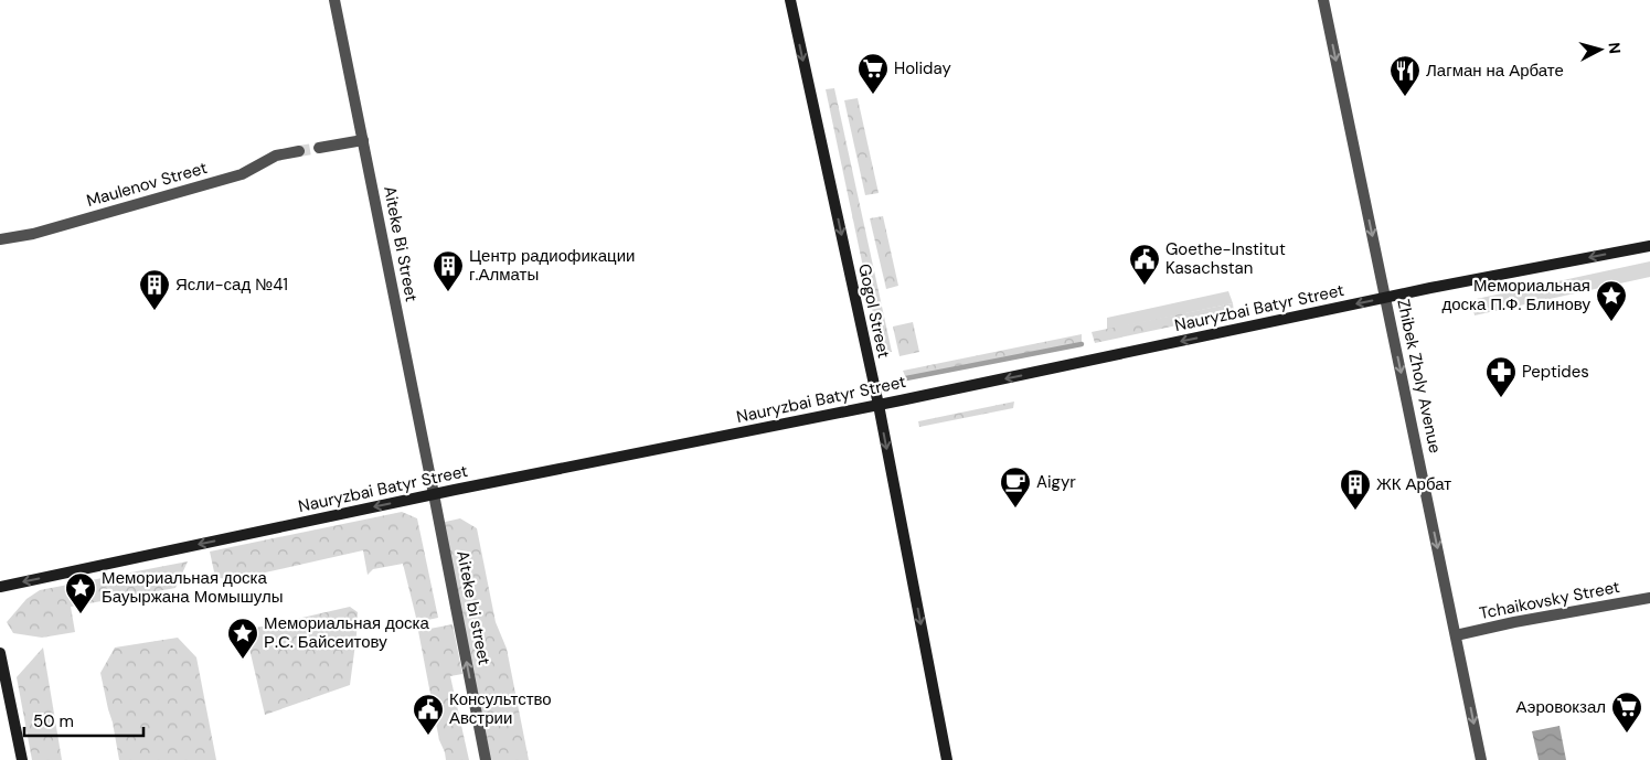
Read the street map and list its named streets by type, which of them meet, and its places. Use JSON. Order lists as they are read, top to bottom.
{
  "streets": {
    "main road": ["Nauryzbai Batyr Street", "Gogol Street"],
    "street": [
      "Maulenov Street",
      "Aiteke Bi Street",
      "Zhibek Zholy Avenue",
      "Tchaikovsky Street",
      "Aiteke bi street"
    ]
  },
  "crossings": [
    ["Aiteke Bi Street", "Nauryzbai Batyr Street"],
    ["Aiteke Bi Street", "Aiteke bi street"],
    ["Nauryzbai Batyr Street", "Gogol Street"],
    ["Nauryzbai Batyr Street", "Zhibek Zholy Avenue"],
    ["Nauryzbai Batyr Street", "Aiteke bi street"],
    ["Zhibek Zholy Avenue", "Tchaikovsky Street"]
  ],
  "one_way": [
    "Nauryzbai Batyr Street",
    "Gogol Street",
    "Zhibek Zholy Avenue",
    "Aiteke bi street"
  ],
  "places": {
    "supermarket": ["Holiday", "Аэровокзал"],
    "restaurant": ["Лагман на Арбате"],
    "public building": ["Goethe-Institut Kasachstan", "Консультство Австрии"],
    "building": ["Центр радиофикации г.Алматы", "Ясли-сад №41", "ЖК Арбат"],
    "place": ["Мемориальная доска П.Ф. Блинову", "Мемориальная доска Бауыржана Момышулы", "Мемориальная доска Р.С. Байсеитову"],
    "pharmacy": ["Peptides"],
    "cafe": ["Aigyr"]
  },
  "scale_bar": "50 m",
  "north": "right"
}
